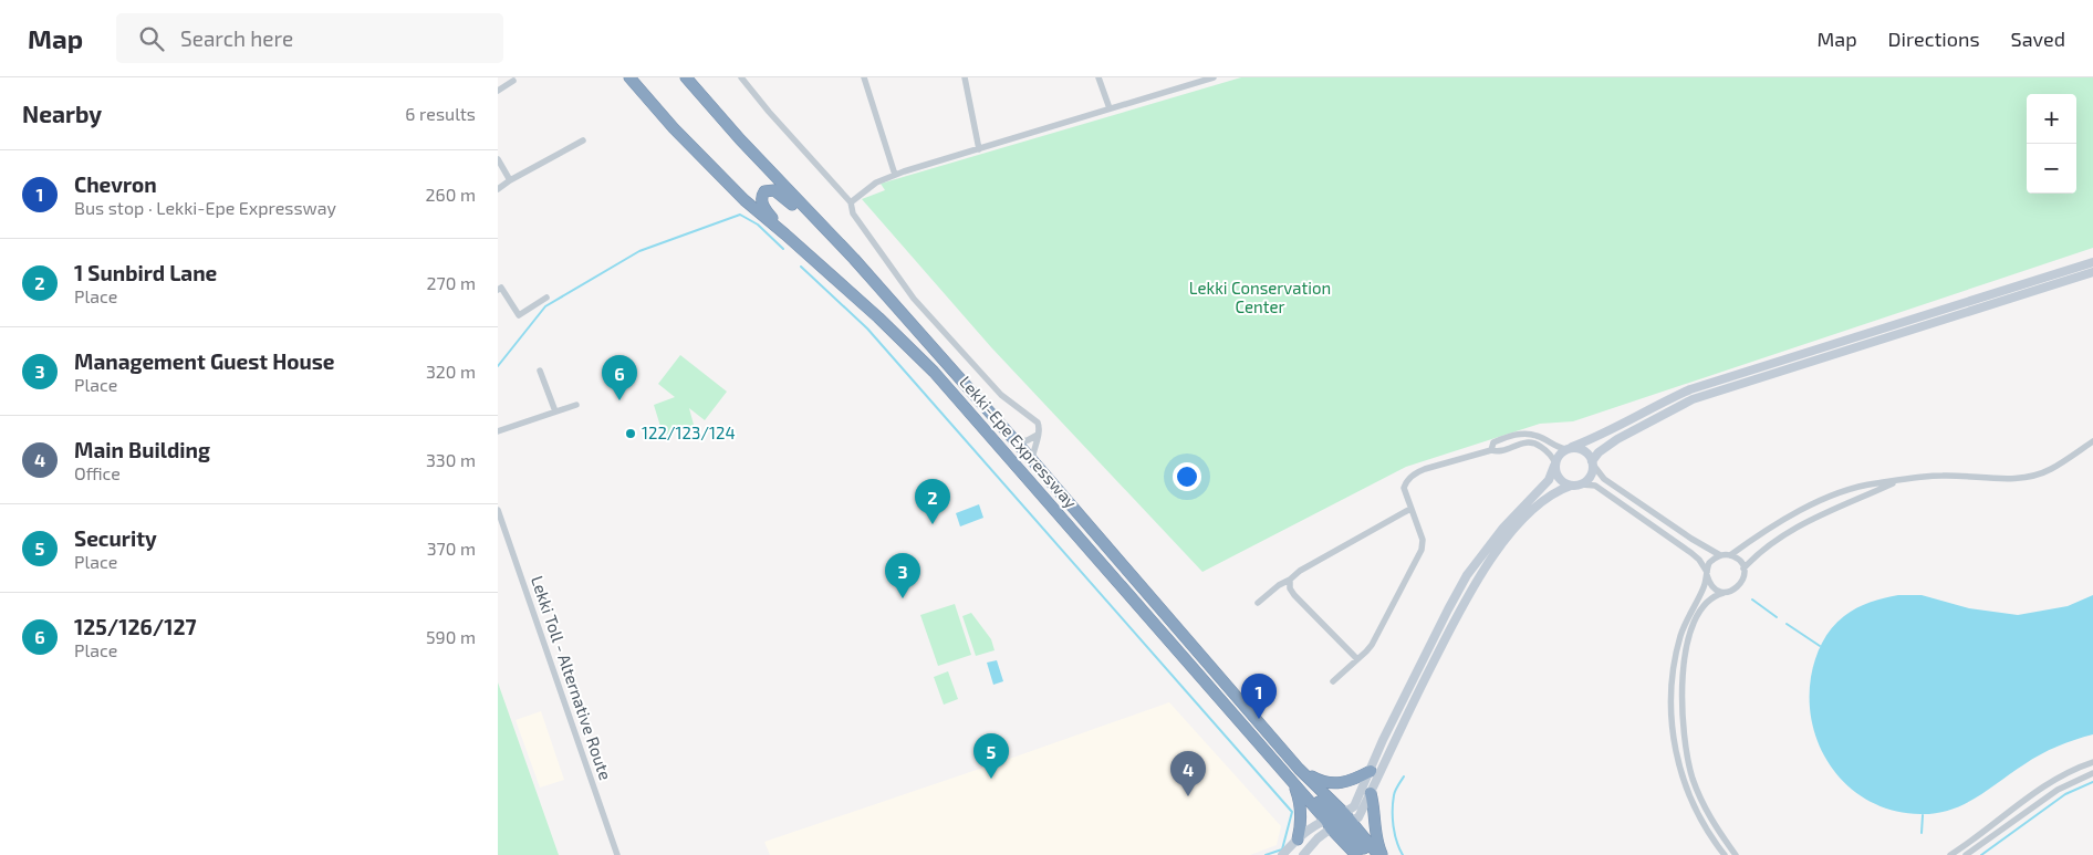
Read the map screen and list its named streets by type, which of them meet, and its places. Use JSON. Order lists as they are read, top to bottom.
{
  "streets": {
    "highway": ["Lekki-Epe Expressway"],
    "street": ["Lekki Toll - Alternative Route"]
  },
  "parks": ["Lekki Conservation Center"],
  "places": ["122/123/124"],
  "page": {
    "header": "Map",
    "search": "Search here",
    "nav": ["Map", "Directions", "Saved"],
    "heading": ["Nearby", "6 results"],
    "map_buttons": ["+", "−"],
    "list": [
      {
        "mark": "1",
        "name": "Chevron",
        "note": "Bus stop · Lekki-Epe Expressway",
        "value": "260 m"
      },
      {
        "mark": "2",
        "name": "1 Sunbird Lane",
        "note": "Place",
        "value": "270 m"
      },
      {
        "mark": "3",
        "name": "Management Guest House",
        "note": "Place",
        "value": "320 m"
      },
      {
        "mark": "4",
        "name": "Main Building",
        "note": "Office",
        "value": "330 m"
      },
      {
        "mark": "5",
        "name": "Security",
        "note": "Place",
        "value": "370 m"
      },
      {
        "mark": "6",
        "name": "125/126/127",
        "note": "Place",
        "value": "590 m"
      }
    ],
    "pins": [
      "6",
      "2",
      "3",
      "1",
      "5",
      "4"
    ]
  }
}
